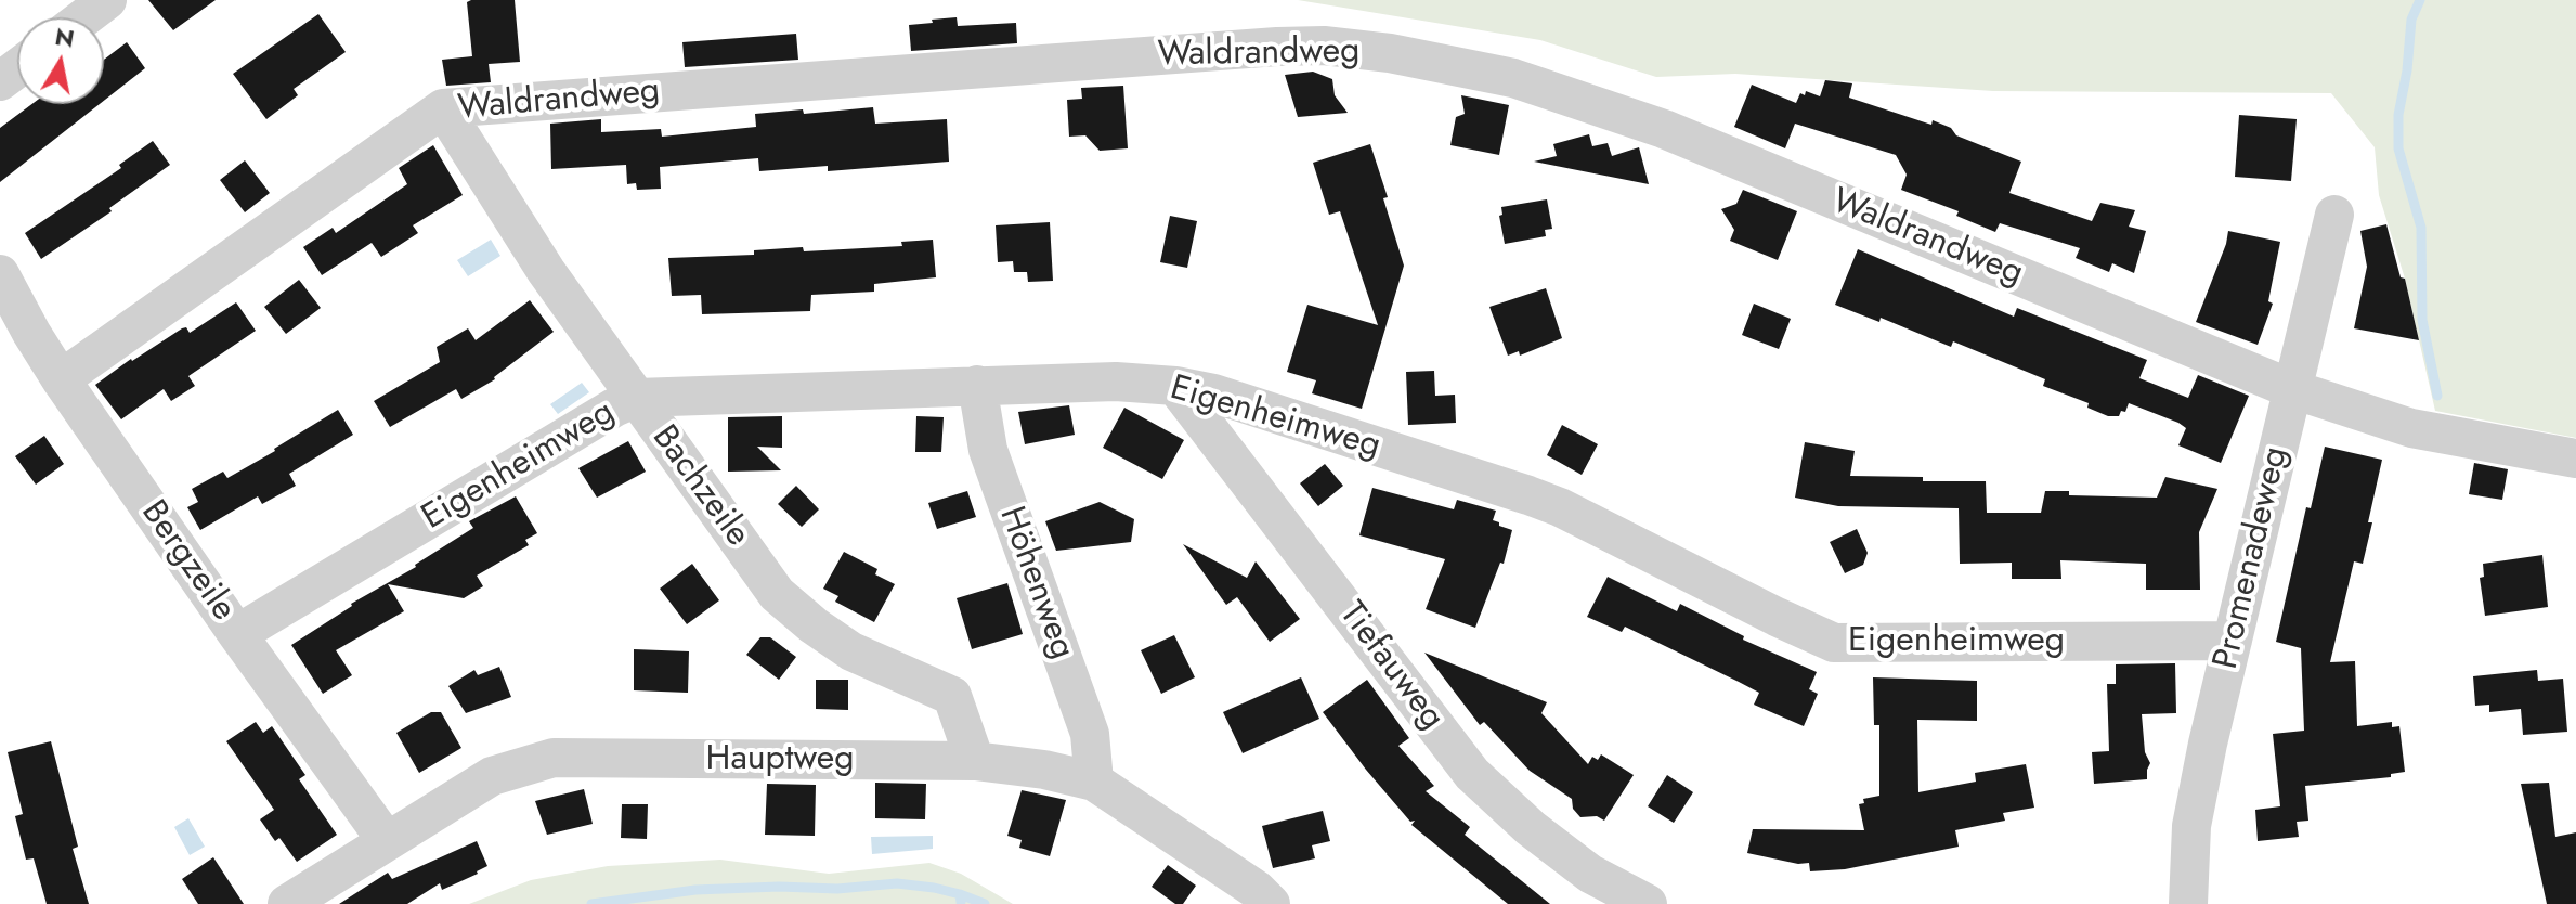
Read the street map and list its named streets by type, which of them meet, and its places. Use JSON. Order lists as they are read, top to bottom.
{
  "streets": {
    "street": [
      "Waldrandweg",
      "Eigenheimweg",
      "Bachzeile",
      "Promenadeweg",
      "Bergzeile",
      "Höhenweg",
      "Tiefauweg",
      "Hauptweg"
    ]
  },
  "crossings": [
    ["Waldrandweg", "Bachzeile"],
    ["Waldrandweg", "Promenadeweg"],
    ["Waldrandweg", "Bergzeile"],
    ["Eigenheimweg", "Bachzeile"],
    ["Eigenheimweg", "Promenadeweg"],
    ["Eigenheimweg", "Bergzeile"],
    ["Eigenheimweg", "Höhenweg"],
    ["Eigenheimweg", "Tiefauweg"],
    ["Bachzeile", "Hauptweg"],
    ["Bergzeile", "Hauptweg"],
    ["Höhenweg", "Hauptweg"]
  ],
  "north": "top"
}
